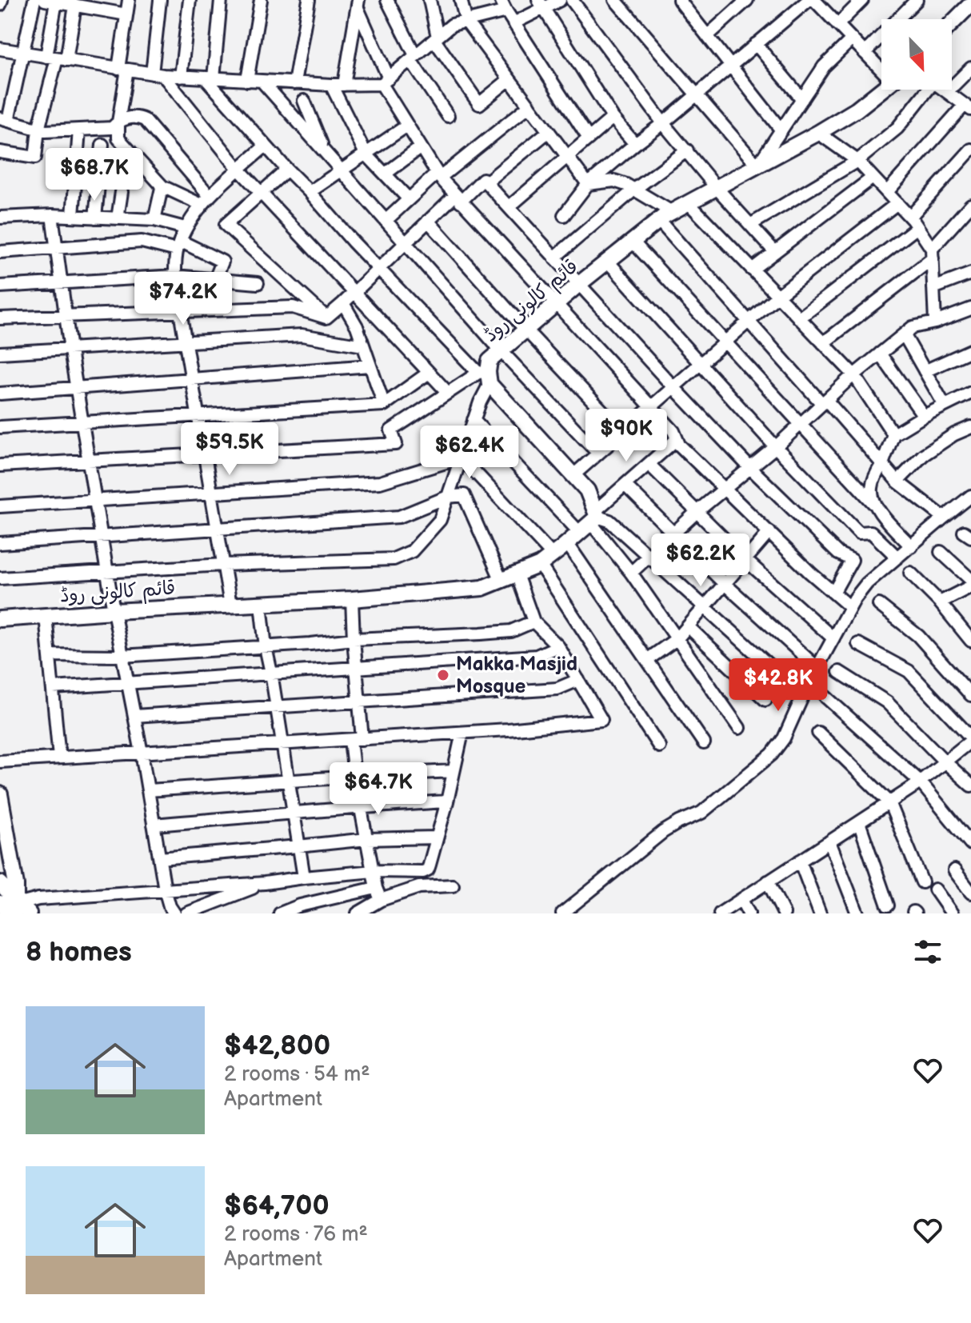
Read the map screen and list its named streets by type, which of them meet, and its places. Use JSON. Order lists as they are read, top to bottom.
{
  "streets": {
    "street": ["قائم کالونی روڈ"]
  },
  "places": ["Makka Masjid Mosque"],
  "north": "bottom right",
  "page": {
    "price": [
      "$68.7K",
      "$74.2K",
      "$90K",
      "$59.5K",
      "$62.4K",
      "$62.2K",
      "$42.8K",
      "$64.7K"
    ],
    "heading": "8 homes",
    "list": [
      {
        "name": "$42,800",
        "note": "2 rooms · 54 m² · Apartment"
      },
      {
        "name": "$64,700",
        "note": "2 rooms · 76 m² · Apartment"
      }
    ]
  }
}
